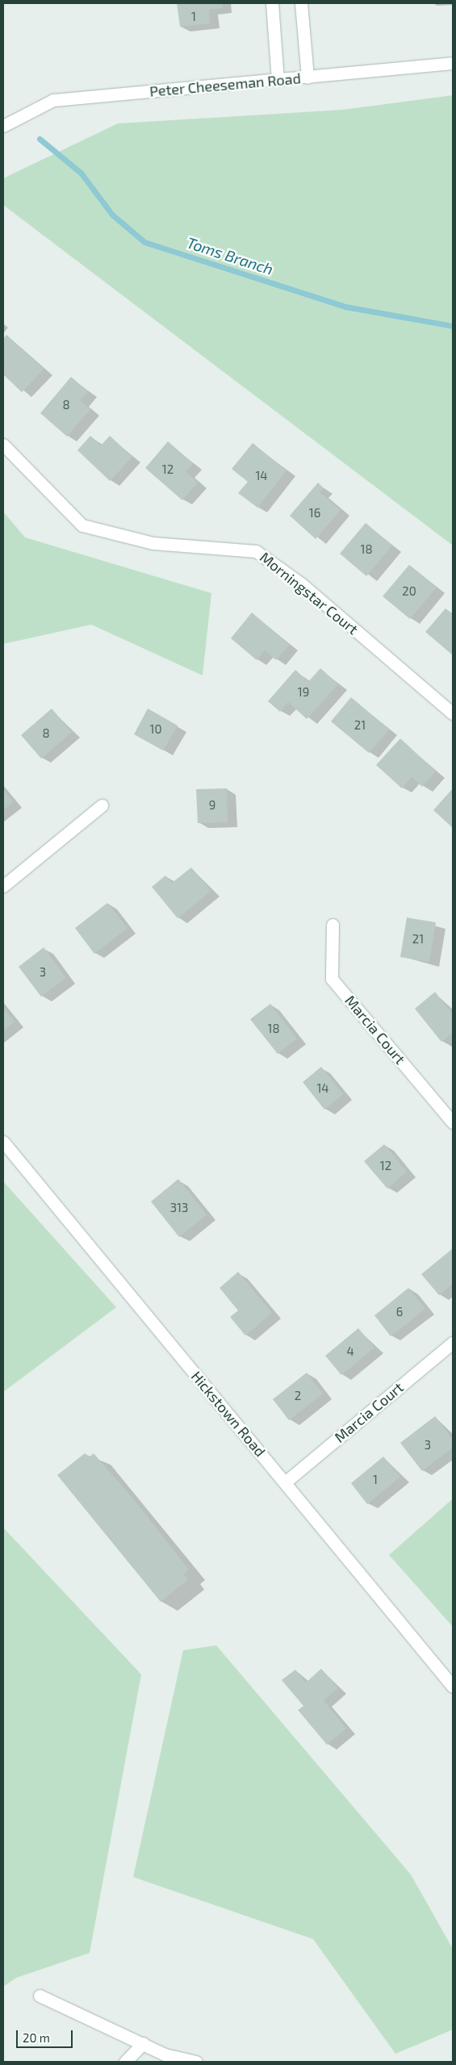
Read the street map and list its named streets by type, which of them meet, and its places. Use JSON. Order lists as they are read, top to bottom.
{
  "streets": {
    "street": [
      "Peter Cheeseman Road",
      "Morningstar Court",
      "Marcia Court",
      "Hickstown Road"
    ]
  },
  "crossings": [
    ["Marcia Court", "Hickstown Road"]
  ],
  "water": ["Toms Branch"],
  "house_numbers": [
    "1",
    "8",
    "12",
    "14",
    "16",
    "18",
    "20",
    "19",
    "21",
    "10",
    "8",
    "9",
    "21",
    "3",
    "18",
    "14",
    "12",
    "313",
    "6",
    "4",
    "2",
    "3",
    "1"
  ],
  "scale_bar": "20 m"
}
